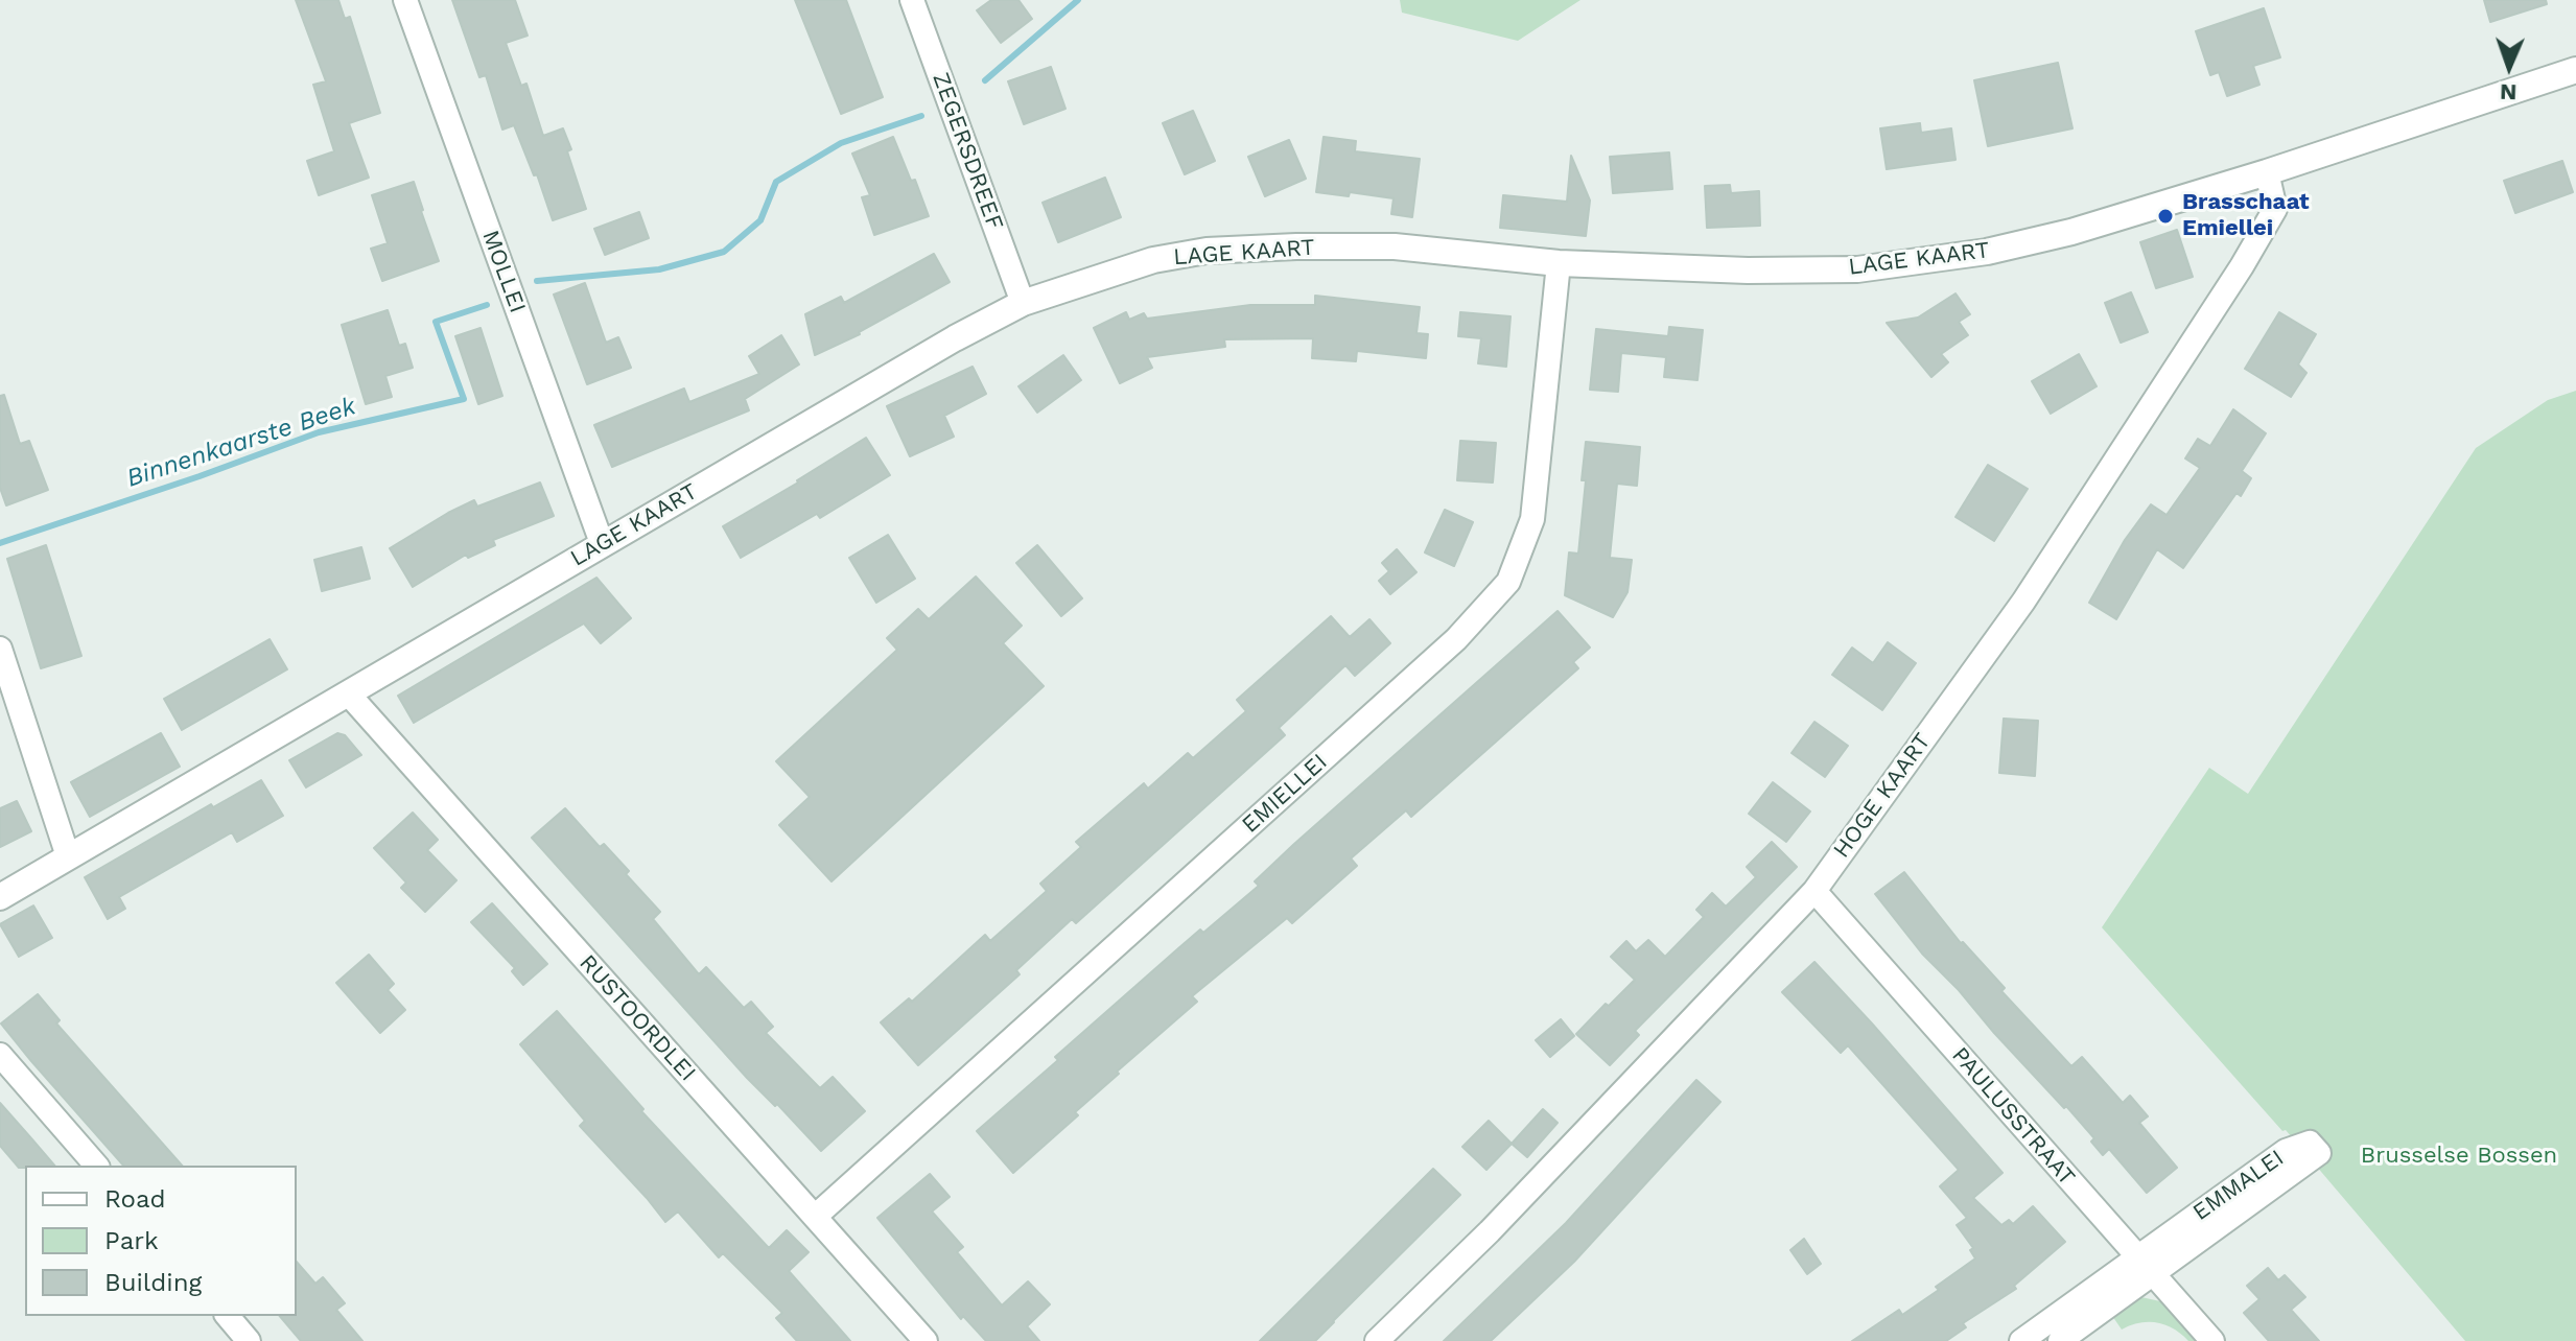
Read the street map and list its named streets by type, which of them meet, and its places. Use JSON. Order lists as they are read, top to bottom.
{
  "streets": {
    "street": [
      "ZEGERSDREEF",
      "LAGE KAART",
      "MOLLEI",
      "EMIELLEI",
      "HOGE KAART",
      "RUSTOORDLEI",
      "PAULUSSTRAAT",
      "EMMALEI"
    ]
  },
  "crossings": [
    ["ZEGERSDREEF", "LAGE KAART"],
    ["LAGE KAART", "MOLLEI"],
    ["LAGE KAART", "EMIELLEI"],
    ["LAGE KAART", "HOGE KAART"],
    ["LAGE KAART", "RUSTOORDLEI"],
    ["EMIELLEI", "RUSTOORDLEI"],
    ["HOGE KAART", "PAULUSSTRAAT"],
    ["PAULUSSTRAAT", "EMMALEI"]
  ],
  "water": ["Binnenkaarste Beek"],
  "parks": ["Brusselse Bossen"],
  "places": ["Brasschaat Emiellei"],
  "legend": ["Road", "Park", "Building"],
  "north": "bottom"
}
